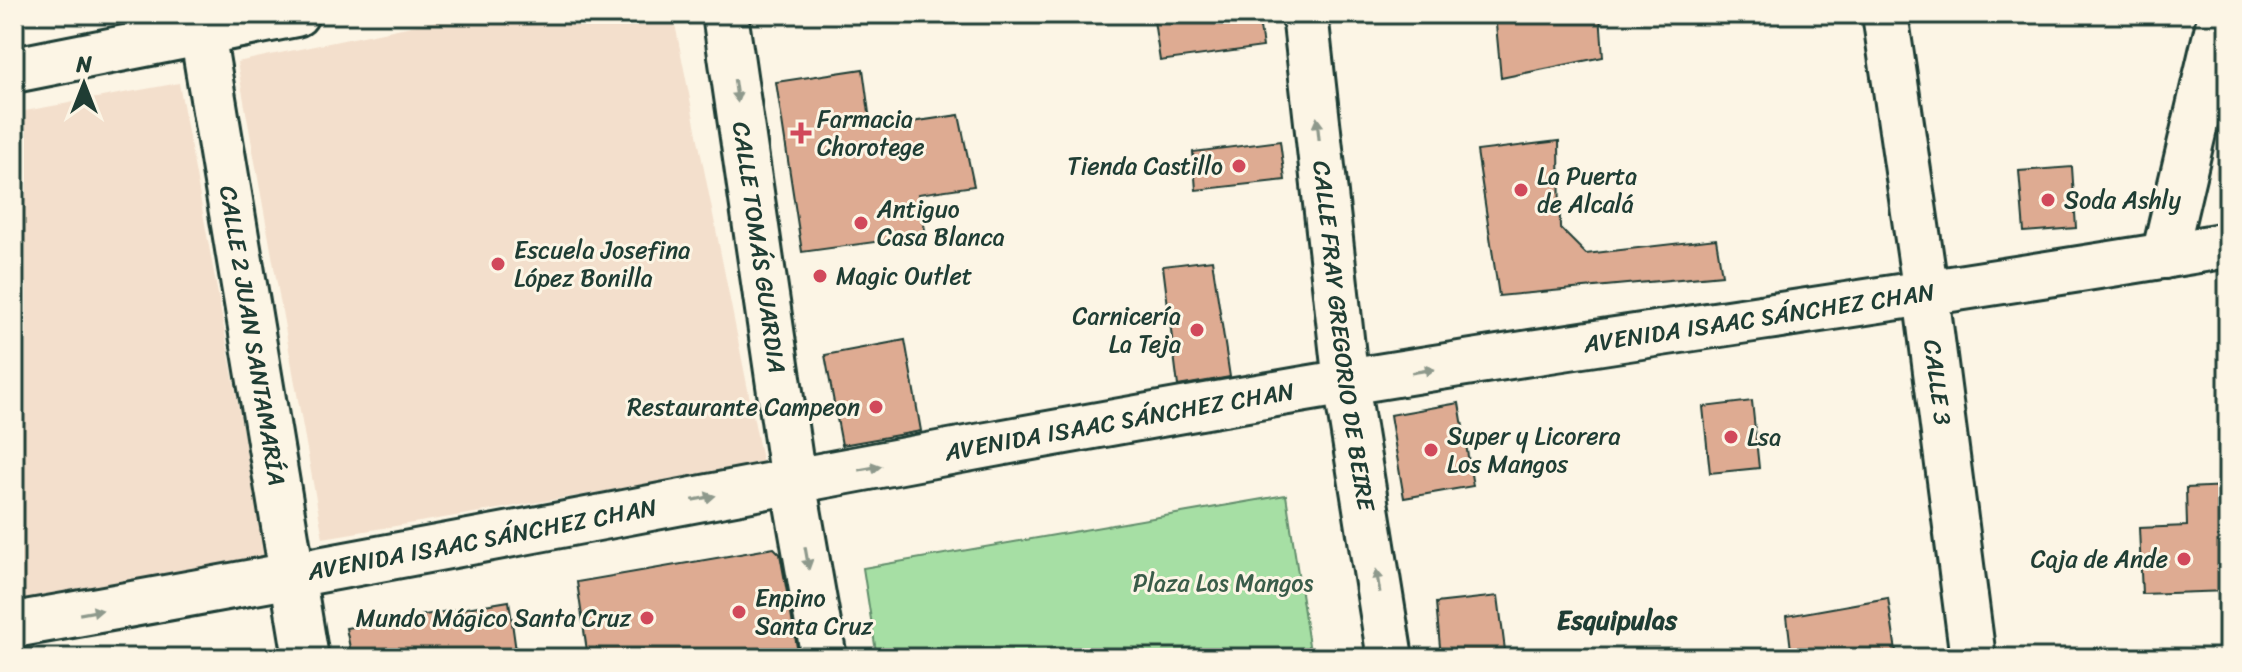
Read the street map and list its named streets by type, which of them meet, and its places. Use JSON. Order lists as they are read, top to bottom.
{
  "streets": {
    "street": [
      "CALLE TOMÁS GUARDIA",
      "AVENIDA ISAAC SÁNCHEZ CHAN",
      "CALLE 2 JUAN SANTAMARÍA",
      "CALLE FRAY GREGORIO DE BEIRE",
      "CALLE 3"
    ]
  },
  "crossings": [
    ["CALLE TOMÁS GUARDIA", "AVENIDA ISAAC SÁNCHEZ CHAN"],
    ["AVENIDA ISAAC SÁNCHEZ CHAN", "CALLE 2 JUAN SANTAMARÍA"],
    ["AVENIDA ISAAC SÁNCHEZ CHAN", "CALLE FRAY GREGORIO DE BEIRE"],
    ["AVENIDA ISAAC SÁNCHEZ CHAN", "CALLE 3"]
  ],
  "one_way": ["CALLE TOMÁS GUARDIA", "AVENIDA ISAAC SÁNCHEZ CHAN", "CALLE FRAY GREGORIO DE BEIRE"],
  "districts": ["Esquipulas"],
  "parks": ["Plaza Los Mangos"],
  "places": {
    "health": ["Farmacia Chorotege"],
    "other": [
      "Tienda Castillo",
      "La Puerta de Alcalá",
      "Soda Ashly",
      "Antiguo Casa Blanca",
      "Escuela Josefina López Bonilla",
      "Magic Outlet",
      "Carnicería La Teja",
      "Restaurante Campeon",
      "Lsa",
      "Super y Licorera Los Mangos",
      "Caja de Ande",
      "Enpino Santa Cruz",
      "Mundo Mágico Santa Cruz"
    ]
  },
  "north": "top"
}
